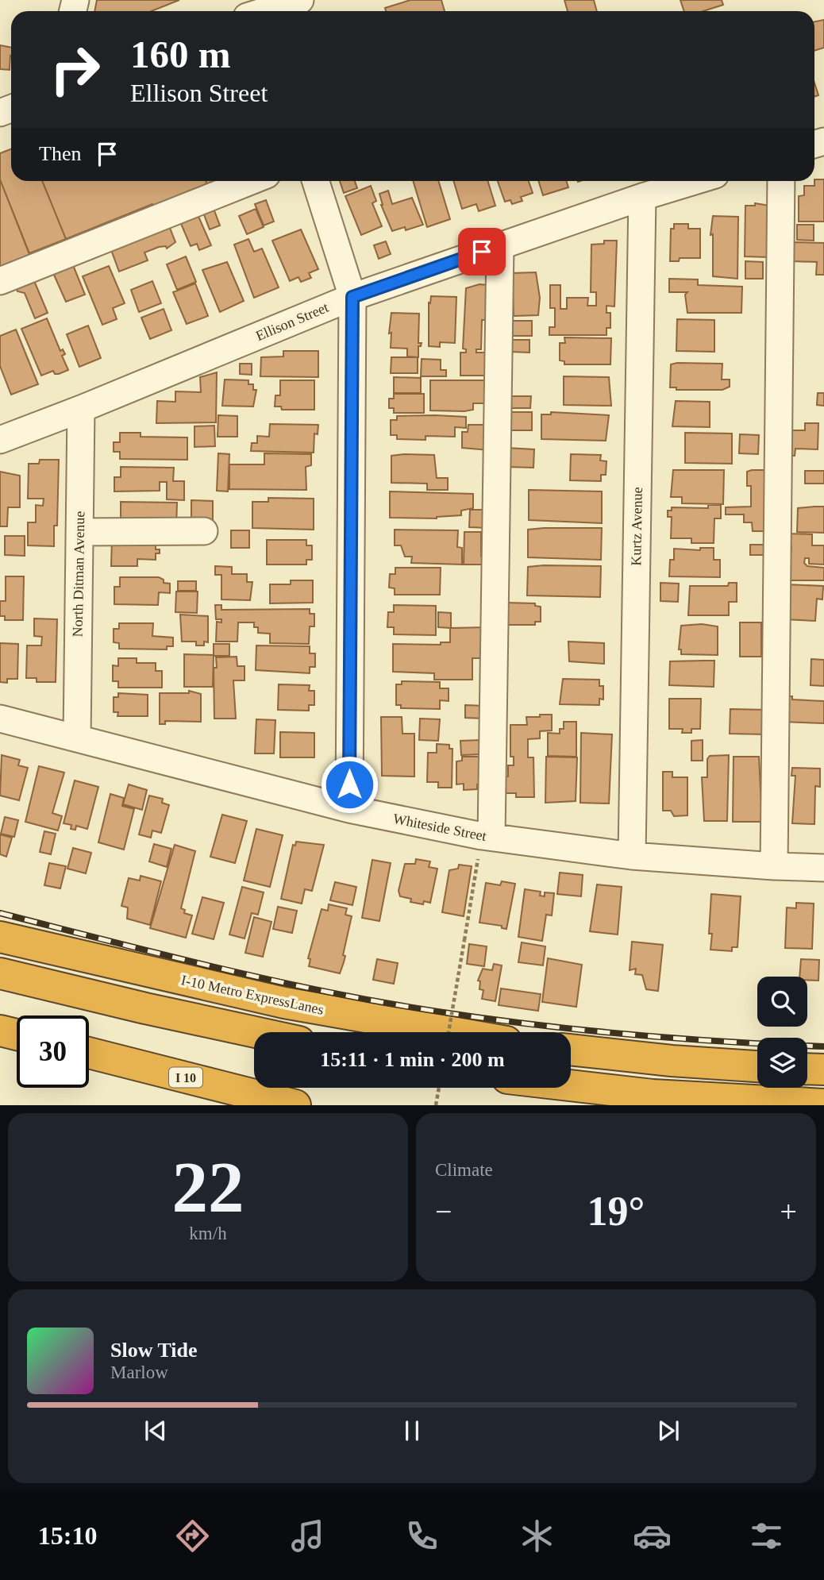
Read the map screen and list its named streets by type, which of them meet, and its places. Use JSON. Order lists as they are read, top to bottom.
{
  "streets": {
    "highway": ["I-10 Metro ExpressLanes", "I 10"],
    "street": [
      "Ellison Street",
      "Kurtz Avenue",
      "North Ditman Avenue",
      "Whiteside Street"
    ]
  },
  "crossings": [
    ["Ellison Street", "Kurtz Avenue"],
    ["Ellison Street", "North Ditman Avenue"],
    ["Kurtz Avenue", "Whiteside Street"],
    ["North Ditman Avenue", "Whiteside Street"]
  ],
  "page": {
    "turn": ["160 m", "Ellison Street"],
    "then": "Then",
    "limit": "30",
    "trip": "15:11 · 1 min · 200 m",
    "tile": [
      ["22", "km/h"],
      "Climate"
    ],
    "heat": ["−", "19°", "+"],
    "song": ["Slow Tide", "Marlow"],
    "tabs": "15:10"
  }
}
